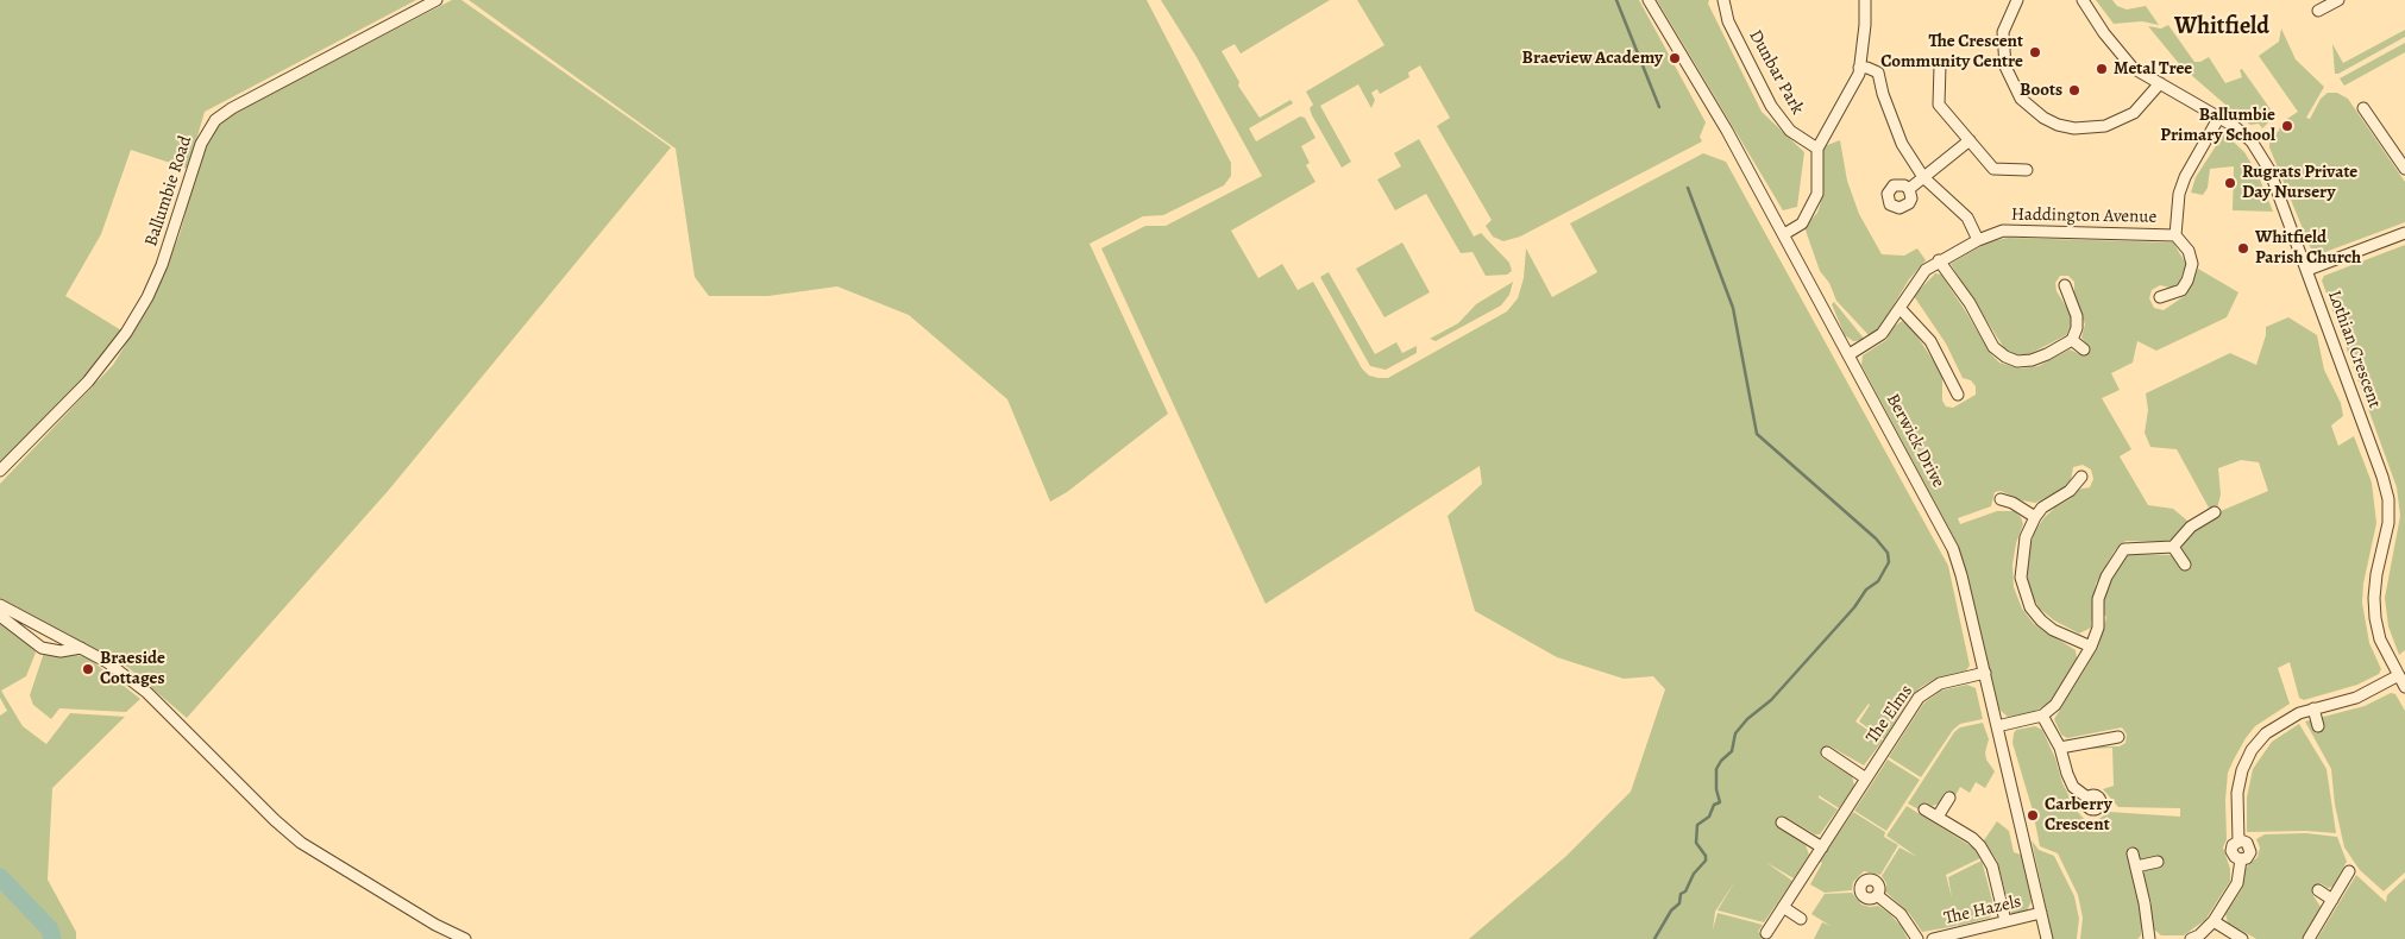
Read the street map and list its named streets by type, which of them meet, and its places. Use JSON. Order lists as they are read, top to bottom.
{
  "streets": {
    "street": [
      "Dunbar Park",
      "Ballumbie Road",
      "Haddington Avenue",
      "Lothian Crescent",
      "Berwick Drive",
      "The Elms",
      "The Hazels"
    ]
  },
  "crossings": [
    ["Dunbar Park", "Berwick Drive"],
    ["Haddington Avenue", "Berwick Drive"],
    ["Berwick Drive", "The Elms"],
    ["Berwick Drive", "The Hazels"]
  ],
  "districts": ["Whitfield"],
  "places": [
    "The Crescent Community Centre",
    "Braeview Academy",
    "Metal Tree",
    "Boots",
    "Ballumbie Primary School",
    "Rugrats Private Day Nursery",
    "Whitfield Parish Church",
    "Braeside Cottages",
    "Carberry Crescent"
  ]
}
